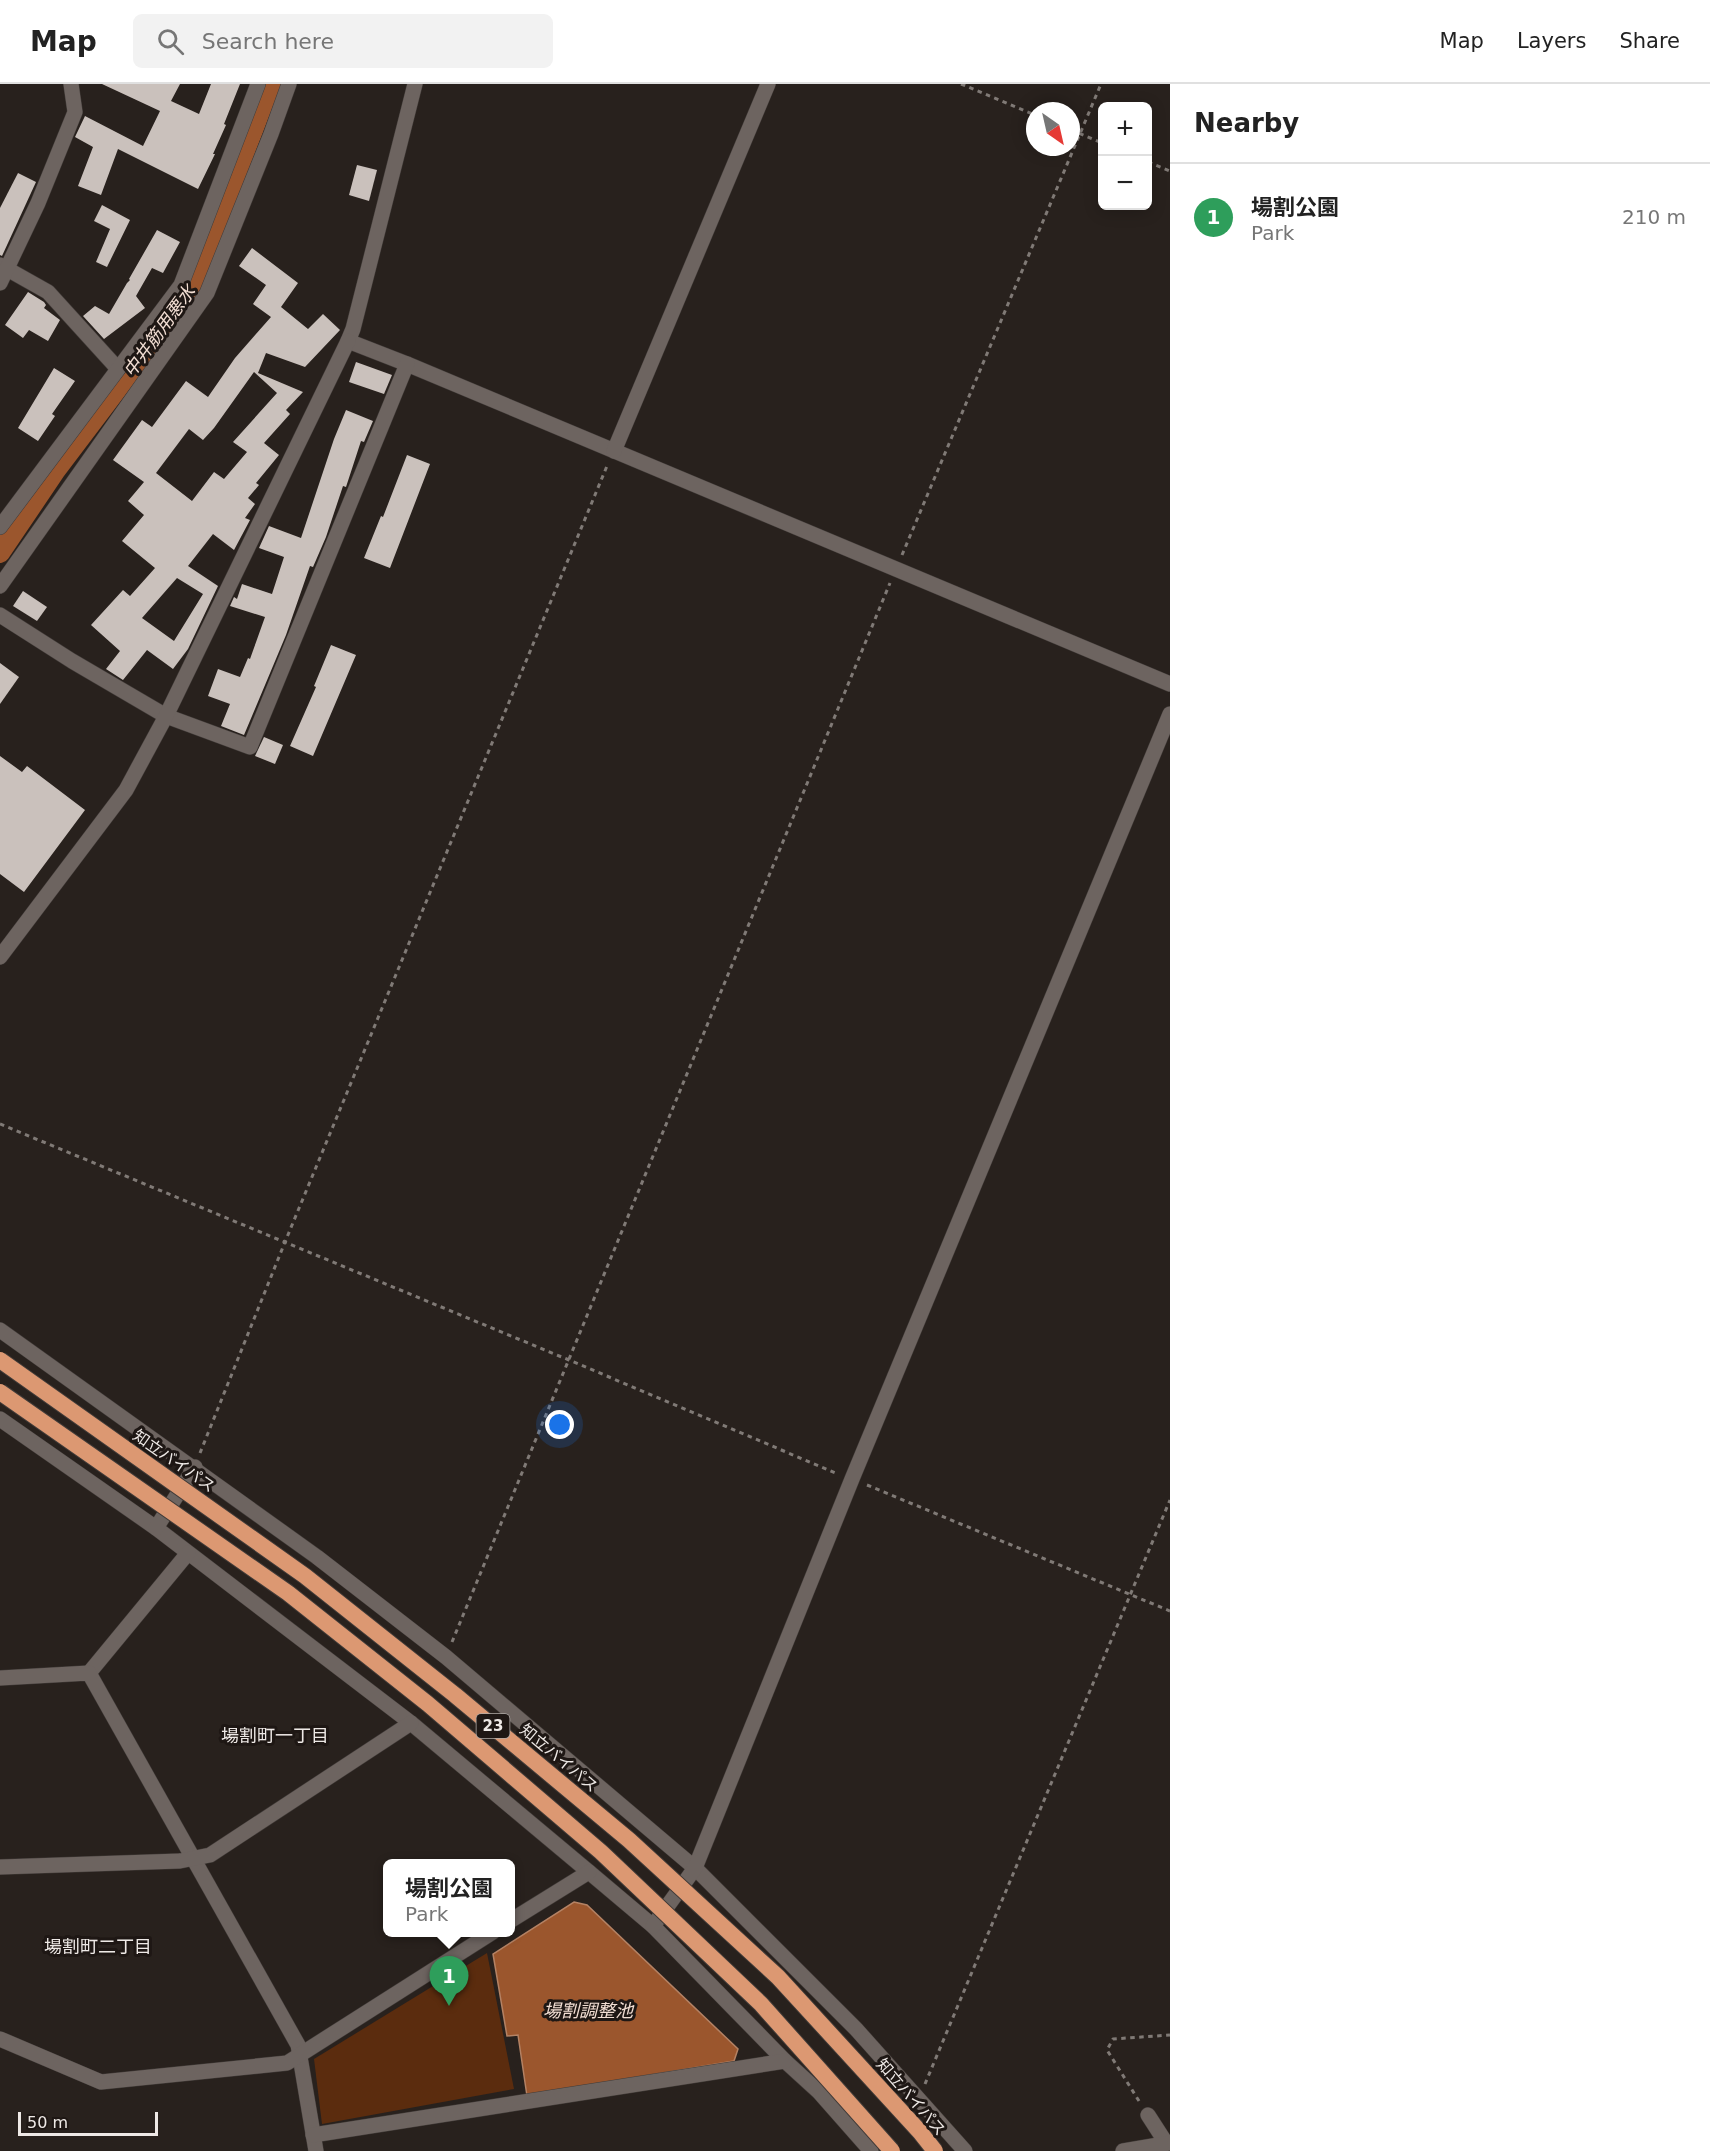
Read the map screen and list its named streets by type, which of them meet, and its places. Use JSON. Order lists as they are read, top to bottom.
{
  "streets": {
    "highway": ["知立バイパス", "23"]
  },
  "districts": ["場割町一丁目", "場割町二丁目"],
  "water": ["中井筋用悪水", "場割調整池"],
  "scale_bar": "50 m",
  "north": "bottom right",
  "page": {
    "header": "Map",
    "search": "Search here",
    "nav": ["Map", "Layers", "Share"],
    "heading": "Nearby",
    "map_buttons": ["+", "−"],
    "list": [
      {
        "mark": "1",
        "name": "場割公園",
        "note": "Park",
        "value": "210 m"
      }
    ],
    "popup": ["場割公園", "Park"],
    "pins": "1",
    "scale": "50 m"
  }
}
